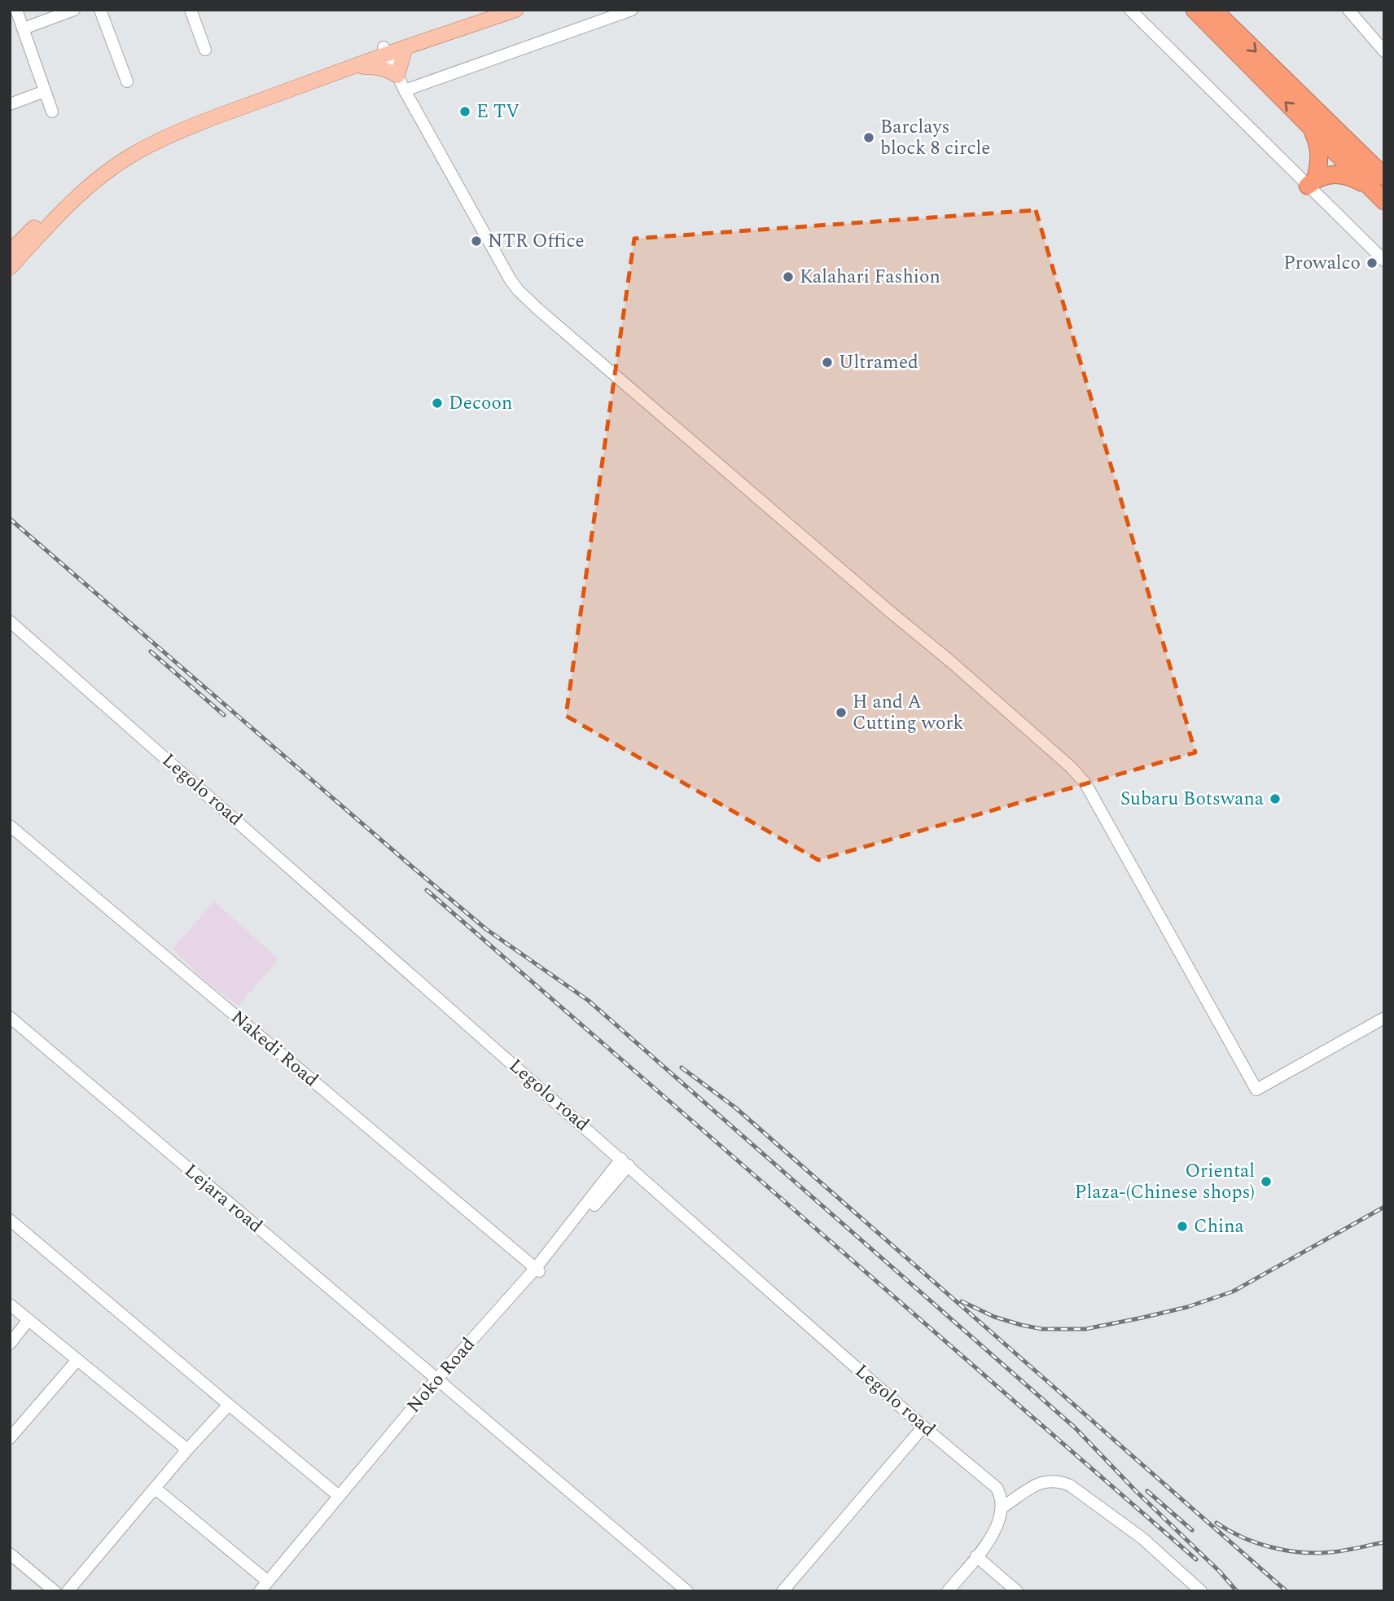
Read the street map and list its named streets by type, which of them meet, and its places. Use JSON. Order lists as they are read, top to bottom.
{
  "streets": {
    "street": [
      "Legolo road",
      "Nakedi Road",
      "Lejara road",
      "Noko Road"
    ]
  },
  "crossings": [
    ["Legolo road", "Noko Road"],
    ["Nakedi Road", "Noko Road"],
    ["Lejara road", "Noko Road"]
  ],
  "places": [
    "E TV",
    "Barclays block 8 circle",
    "NTR Office",
    "Prowalco",
    "Kalahari Fashion",
    "Ultramed",
    "Decoon",
    "H and A Cutting work",
    "Subaru Botswana",
    "Oriental Plaza-(Chinese shops)",
    "China"
  ]
}
